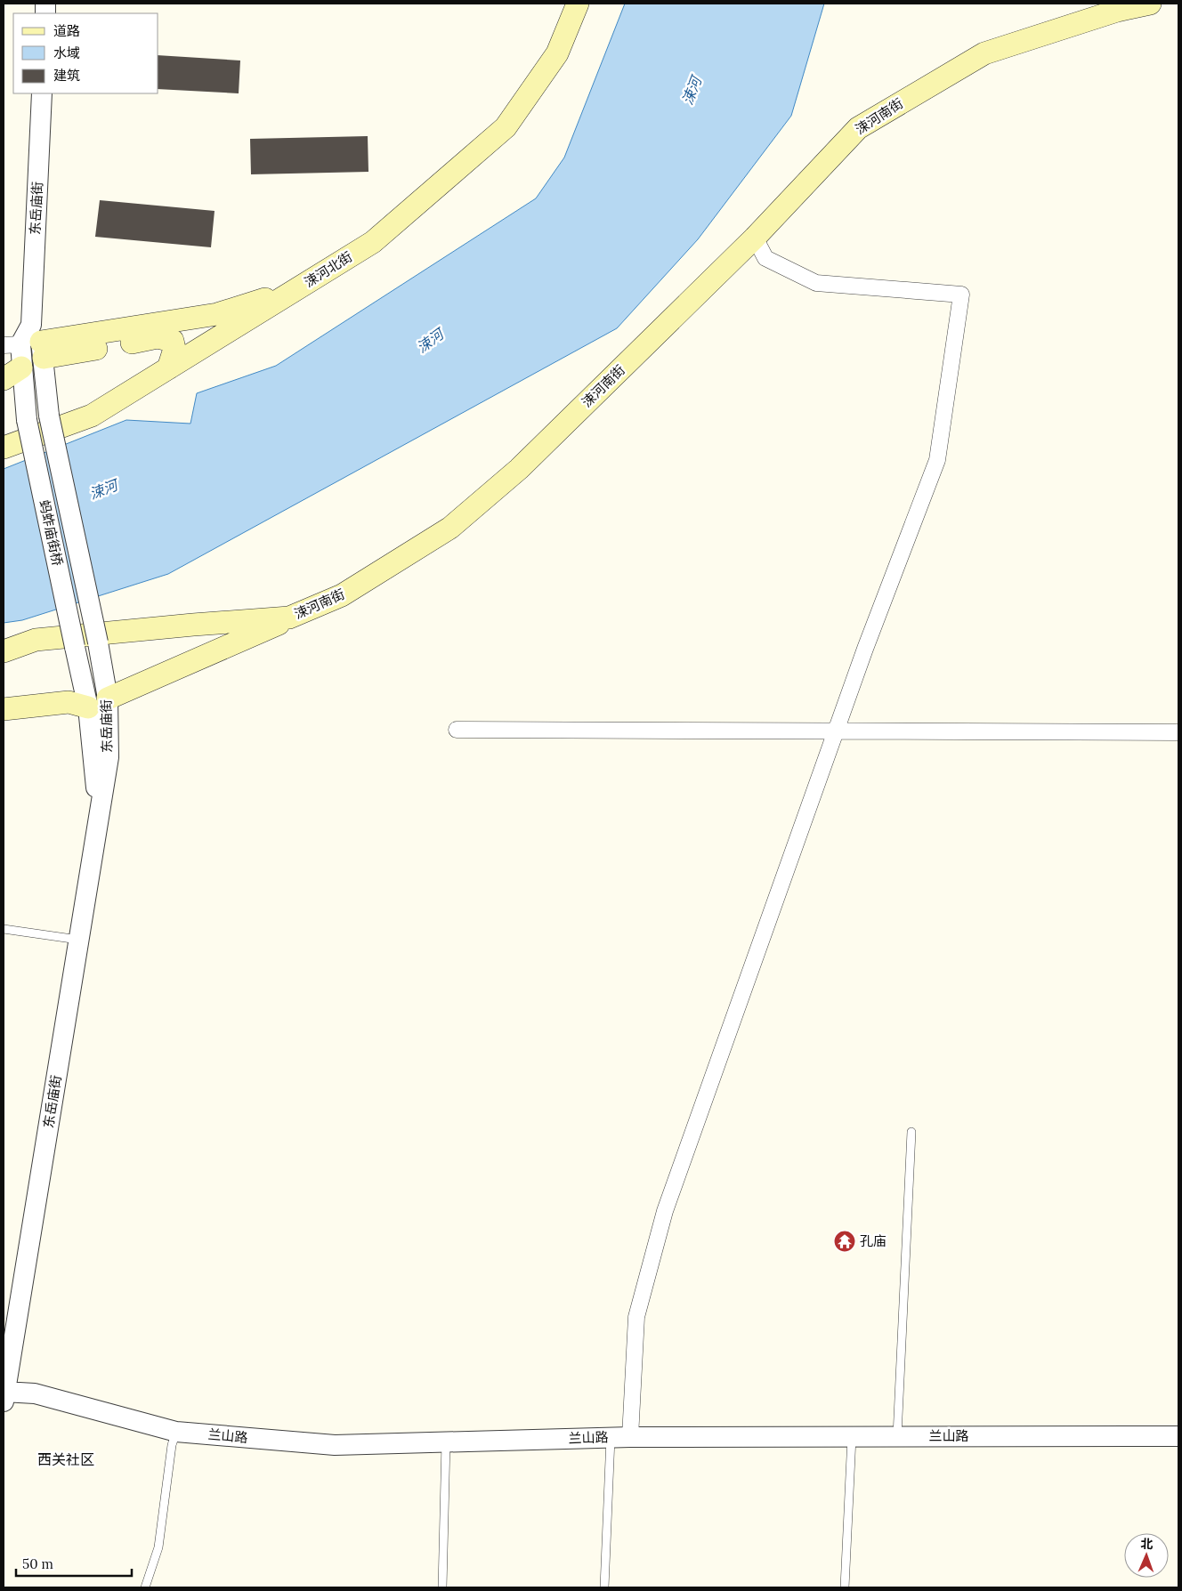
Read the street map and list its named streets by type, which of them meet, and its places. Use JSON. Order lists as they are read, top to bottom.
{
  "streets": {
    "main road": ["涑河南街", "涑河北街"],
    "street": ["东岳庙街", "蚂蚱庙街桥", "兰山路"]
  },
  "crossings": [
    ["东岳庙街", "蚂蚱庙街桥"],
    ["东岳庙街", "兰山路"]
  ],
  "districts": ["西关社区"],
  "water": ["涑河"],
  "places": {
    "temple": ["孔庙"]
  },
  "legend": ["道路", "水域", "建筑"],
  "scale_bar": "50 m",
  "north": "top"
}
